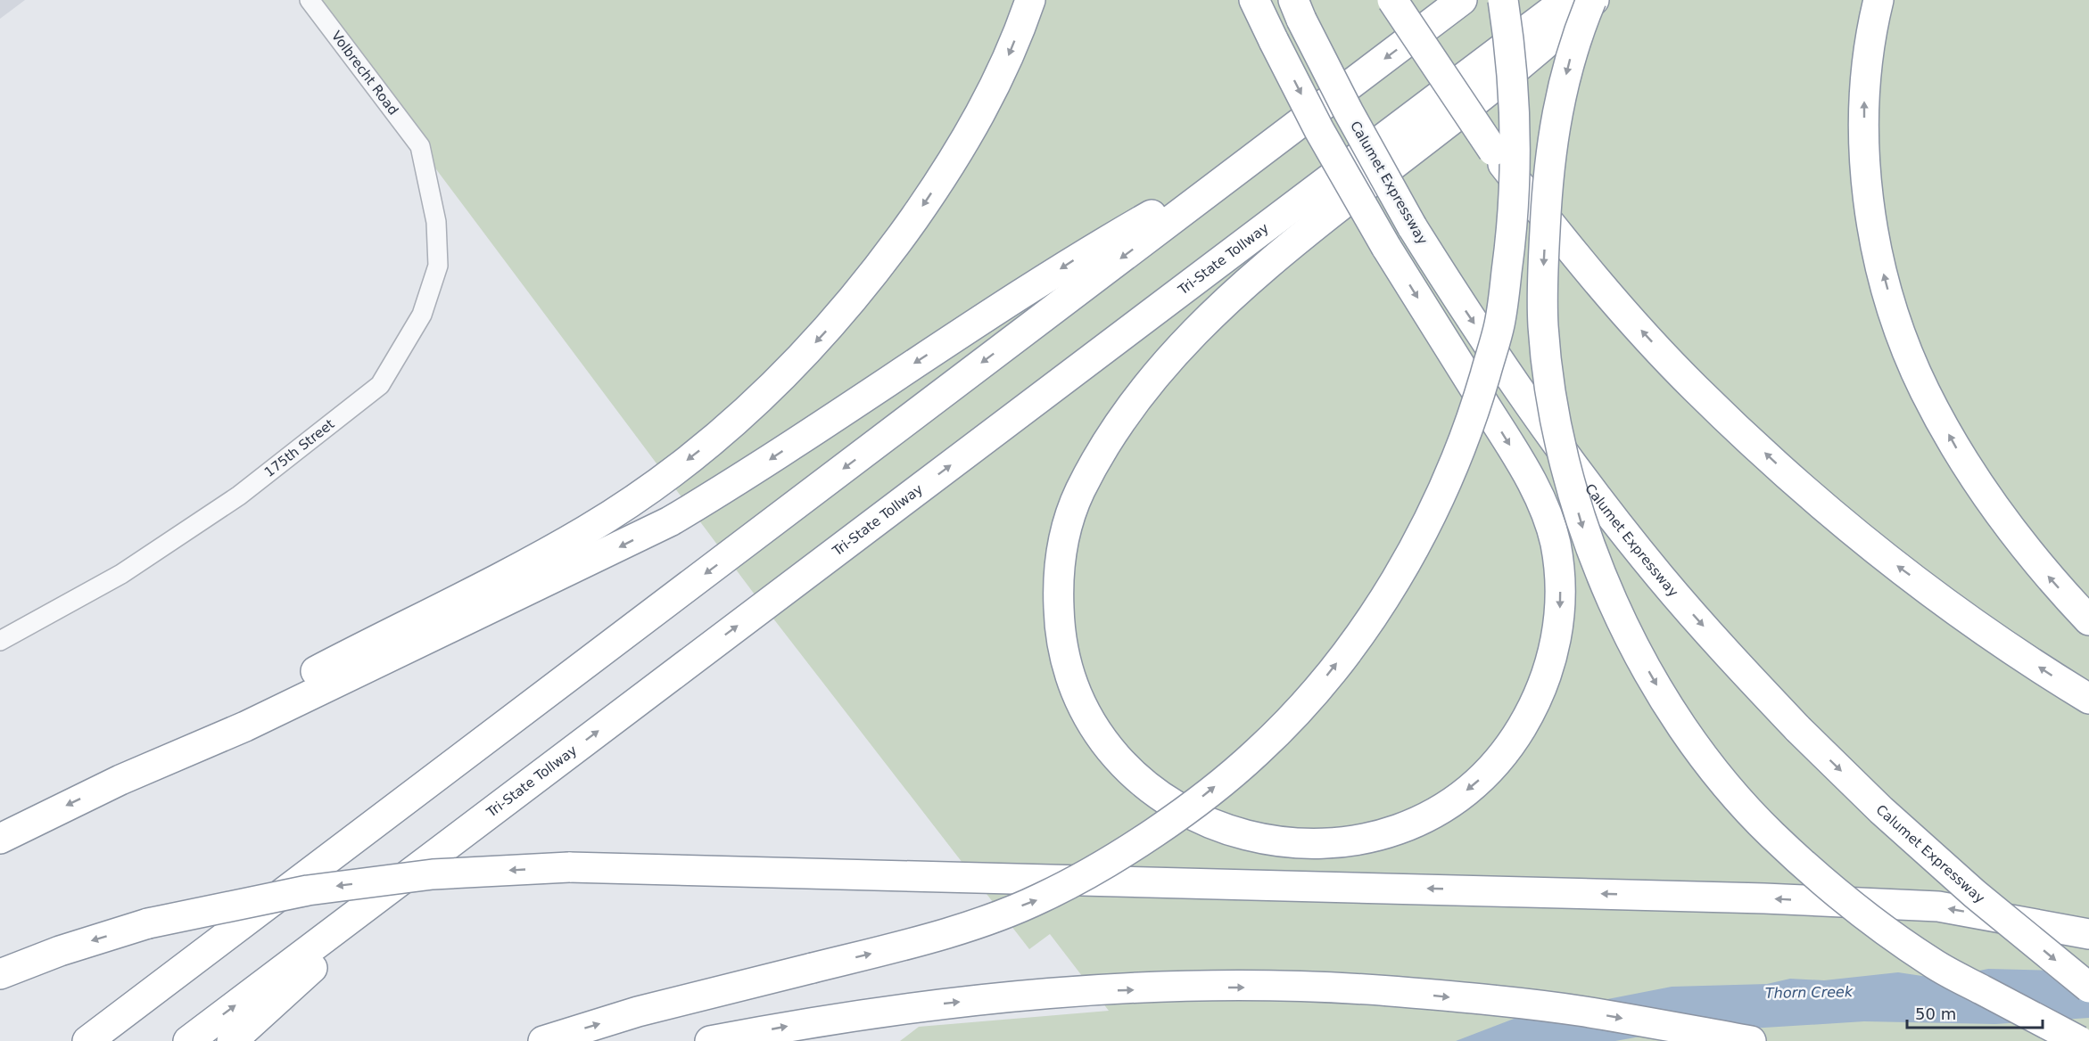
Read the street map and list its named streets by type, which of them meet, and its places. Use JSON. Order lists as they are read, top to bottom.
{
  "streets": {
    "highway": ["Calumet Expressway", "Tri-State Tollway"],
    "street": ["Volbrecht Road", "175th Street"]
  },
  "crossings": [
    ["Volbrecht Road", "175th Street"]
  ],
  "water": ["Thorn Creek"],
  "scale_bar": "50 m"
}
